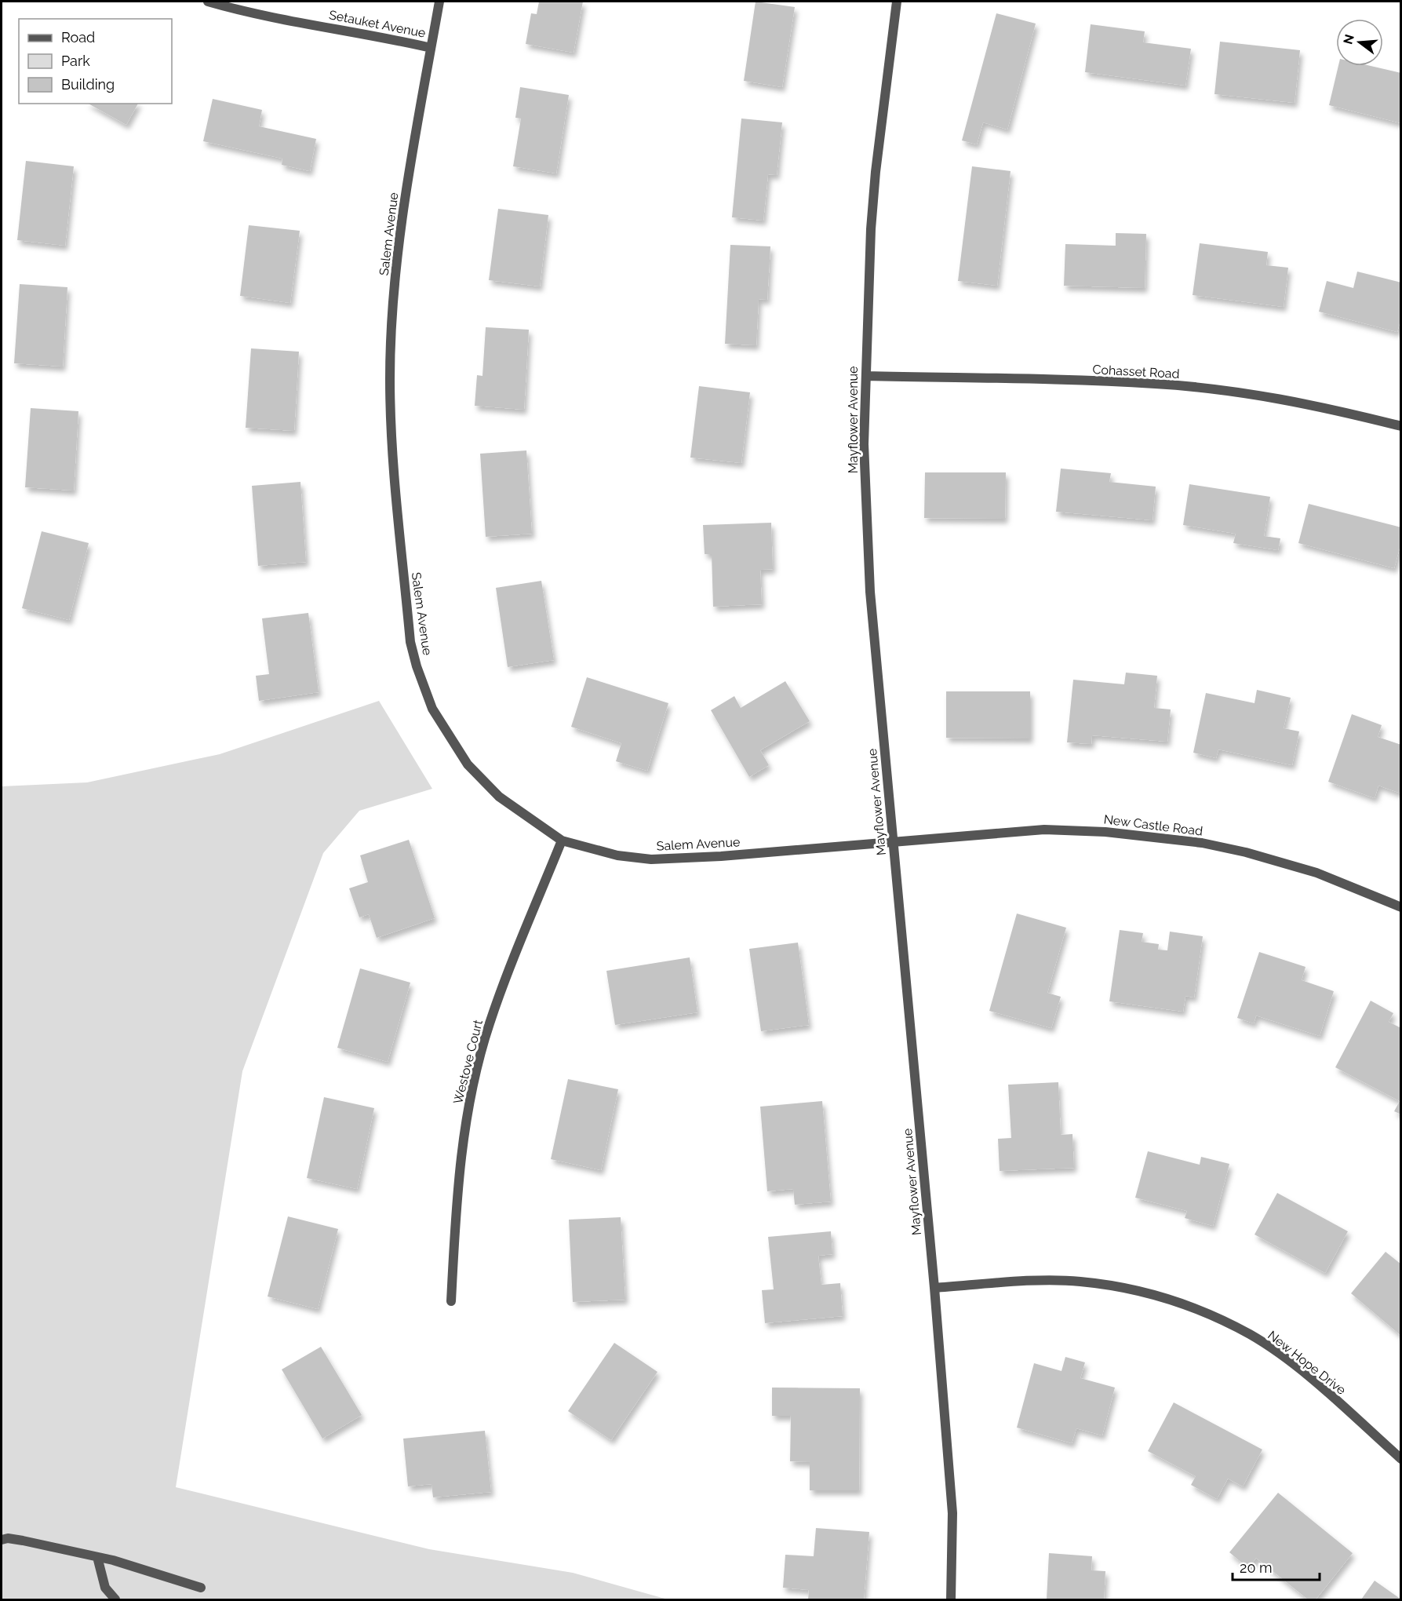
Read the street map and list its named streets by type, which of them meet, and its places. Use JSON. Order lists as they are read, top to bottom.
{
  "streets": {
    "street": [
      "Setauket Avenue",
      "Salem Avenue",
      "Cohasset Road",
      "Mayflower Avenue",
      "New Castle Road",
      "Westove Court",
      "New Hope Drive"
    ]
  },
  "crossings": [
    ["Setauket Avenue", "Salem Avenue"],
    ["Salem Avenue", "Mayflower Avenue"],
    ["Salem Avenue", "New Castle Road"],
    ["Salem Avenue", "Westove Court"],
    ["Cohasset Road", "Mayflower Avenue"],
    ["Mayflower Avenue", "New Castle Road"],
    ["Mayflower Avenue", "New Hope Drive"]
  ],
  "legend": ["Road", "Park", "Building"],
  "scale_bar": "20 m",
  "north": "left"
}
